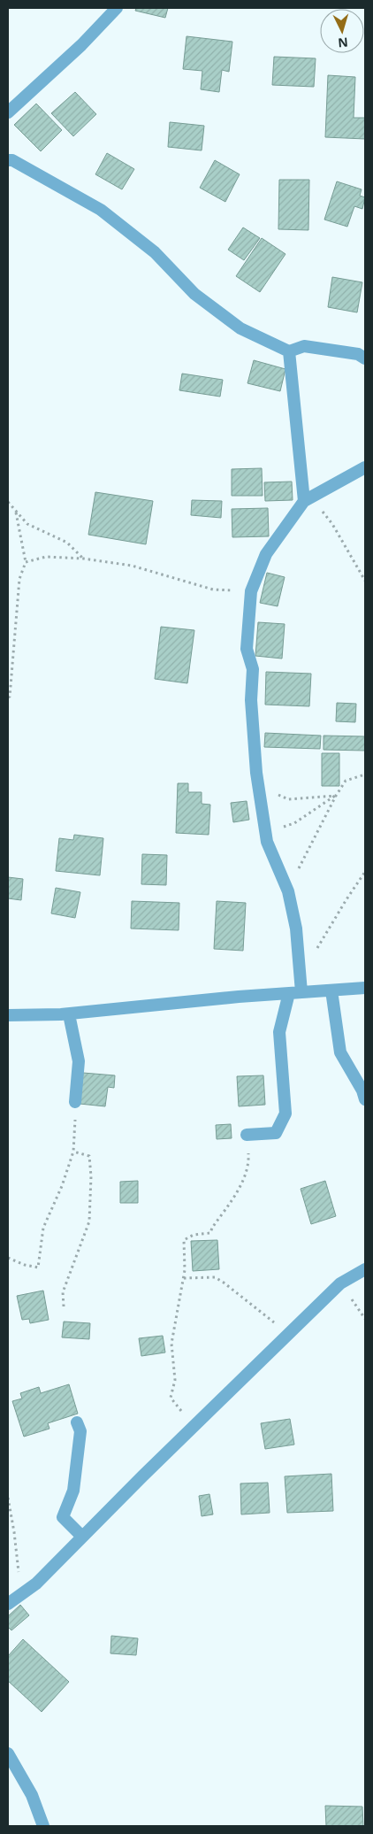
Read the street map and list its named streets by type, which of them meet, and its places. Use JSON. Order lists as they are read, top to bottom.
{
  "north": "bottom"
}
